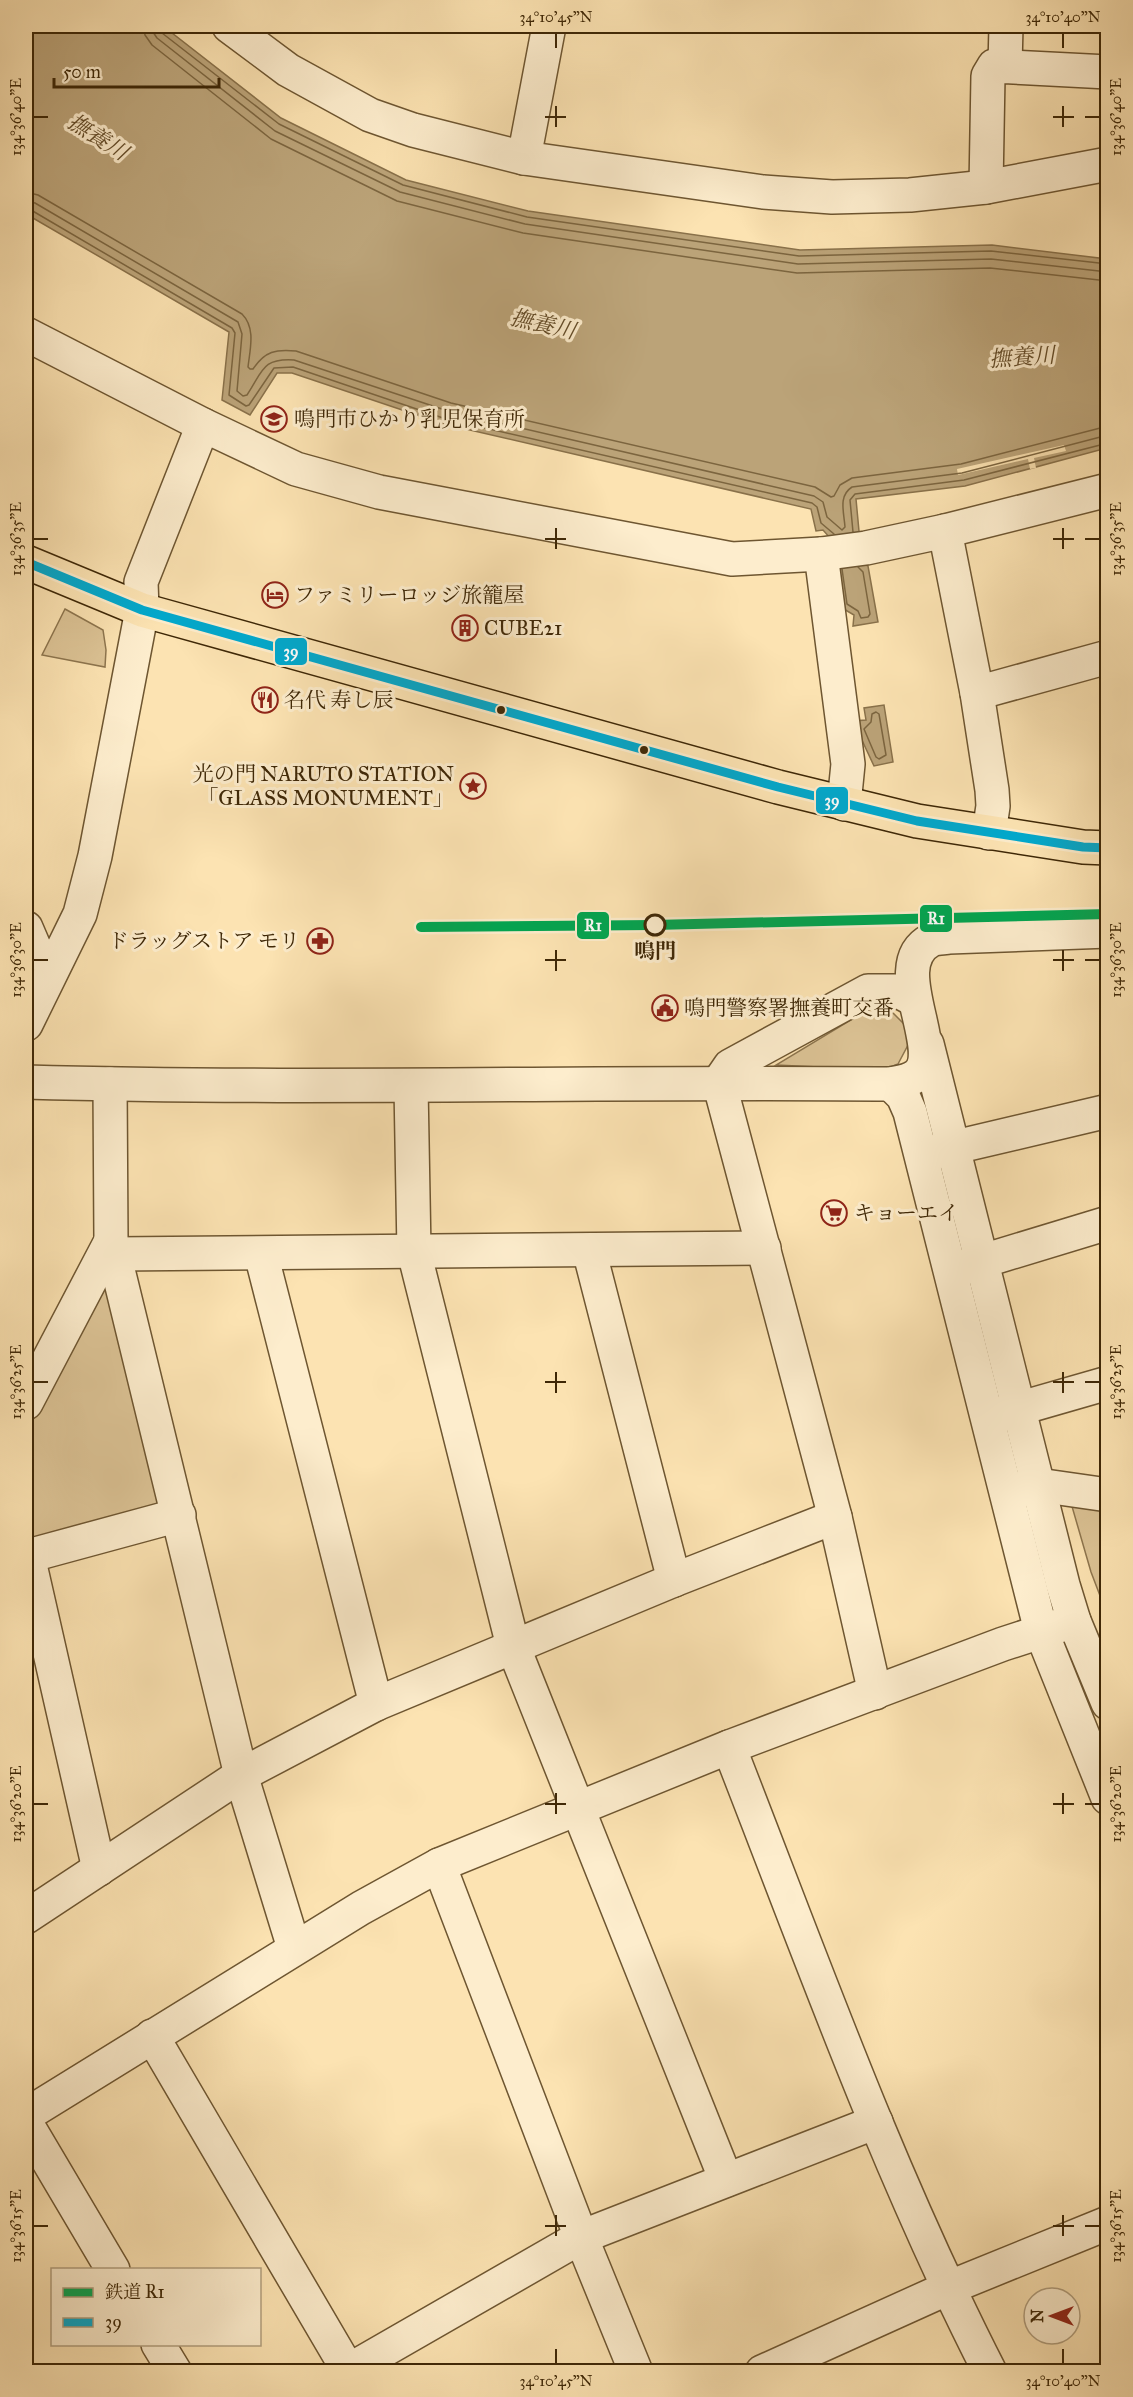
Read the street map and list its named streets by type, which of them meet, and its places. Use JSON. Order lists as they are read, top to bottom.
{
  "water": ["撫養川"],
  "places": {
    "school or university": ["鳴門市ひかり乳児保育所"],
    "hotel": ["ファミリーロッジ旅籠屋"],
    "building": ["CUBE21"],
    "restaurant": ["名代 寿し辰"],
    "place": ["光の門 NARUTO STATION 「GLASS MONUMENT」"],
    "other": ["鳴門"],
    "pharmacy": ["ドラッグストア モリ"],
    "public building": ["鳴門警察署撫養町交番"],
    "supermarket": ["キョーエイ"]
  },
  "lines": ["transit line 39", "rail line R1"],
  "legend": ["鉄道 R1", "39"],
  "scale_bar": "50 m",
  "north": "left",
  "coordinates": [
    "34°10'45\"N",
    "34°10'40\"N",
    "134°36'40\"E",
    "134°36'35\"E",
    "134°36'30\"E",
    "134°36'25\"E",
    "134°36'20\"E",
    "134°36'15\"E"
  ]
}
